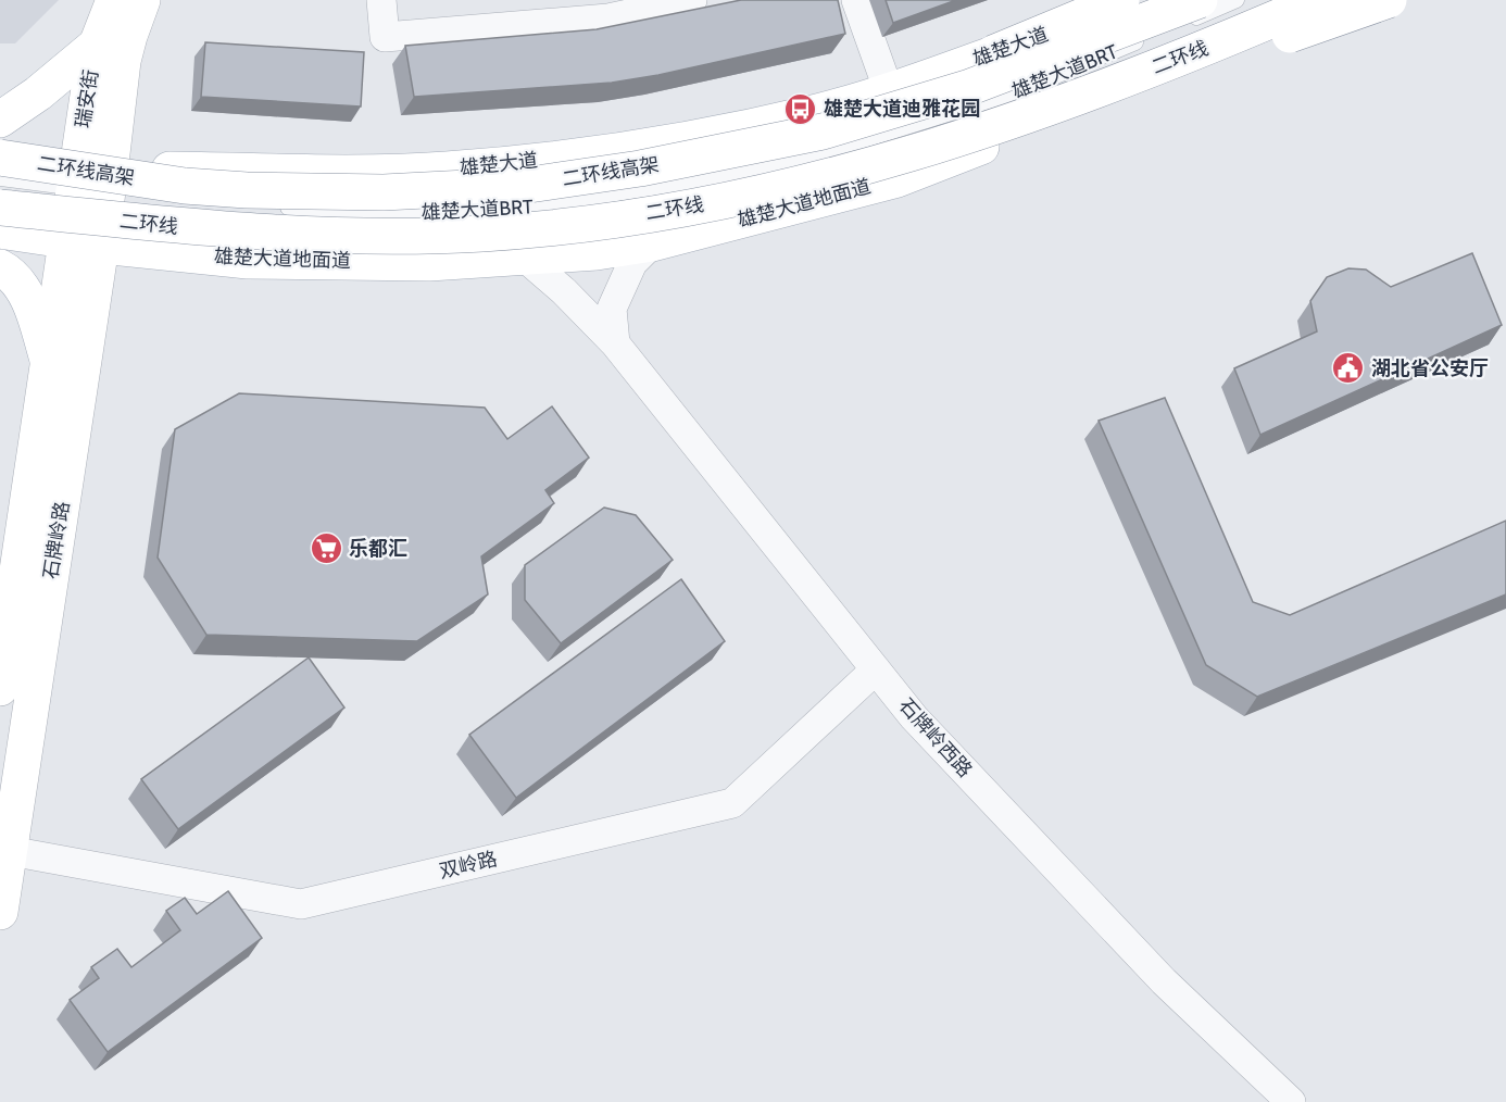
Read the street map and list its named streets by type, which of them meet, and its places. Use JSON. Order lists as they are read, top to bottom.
{
  "streets": {
    "main road": [
      "雄楚大道",
      "二环线",
      "瑞安街",
      "二环线高架",
      "雄楚大道地面道",
      "石牌岭路"
    ],
    "street": ["石牌岭西路", "双岭路"],
    "lane": ["雄楚大道BRT"]
  },
  "crossings": [
    ["雄楚大道", "瑞安街"],
    ["雄楚大道", "二环线高架"],
    ["雄楚大道", "石牌岭路"],
    ["二环线", "二环线高架"],
    ["瑞安街", "二环线高架"],
    ["瑞安街", "雄楚大道地面道"],
    ["瑞安街", "石牌岭路"],
    ["二环线高架", "石牌岭路"],
    ["雄楚大道地面道", "石牌岭路"],
    ["雄楚大道地面道", "石牌岭西路"],
    ["石牌岭路", "双岭路"],
    ["石牌岭西路", "双岭路"]
  ],
  "places": {
    "bus stop": ["雄楚大道迪雅花园"],
    "public building": ["湖北省公安厅"],
    "supermarket": ["乐都汇"]
  }
}
